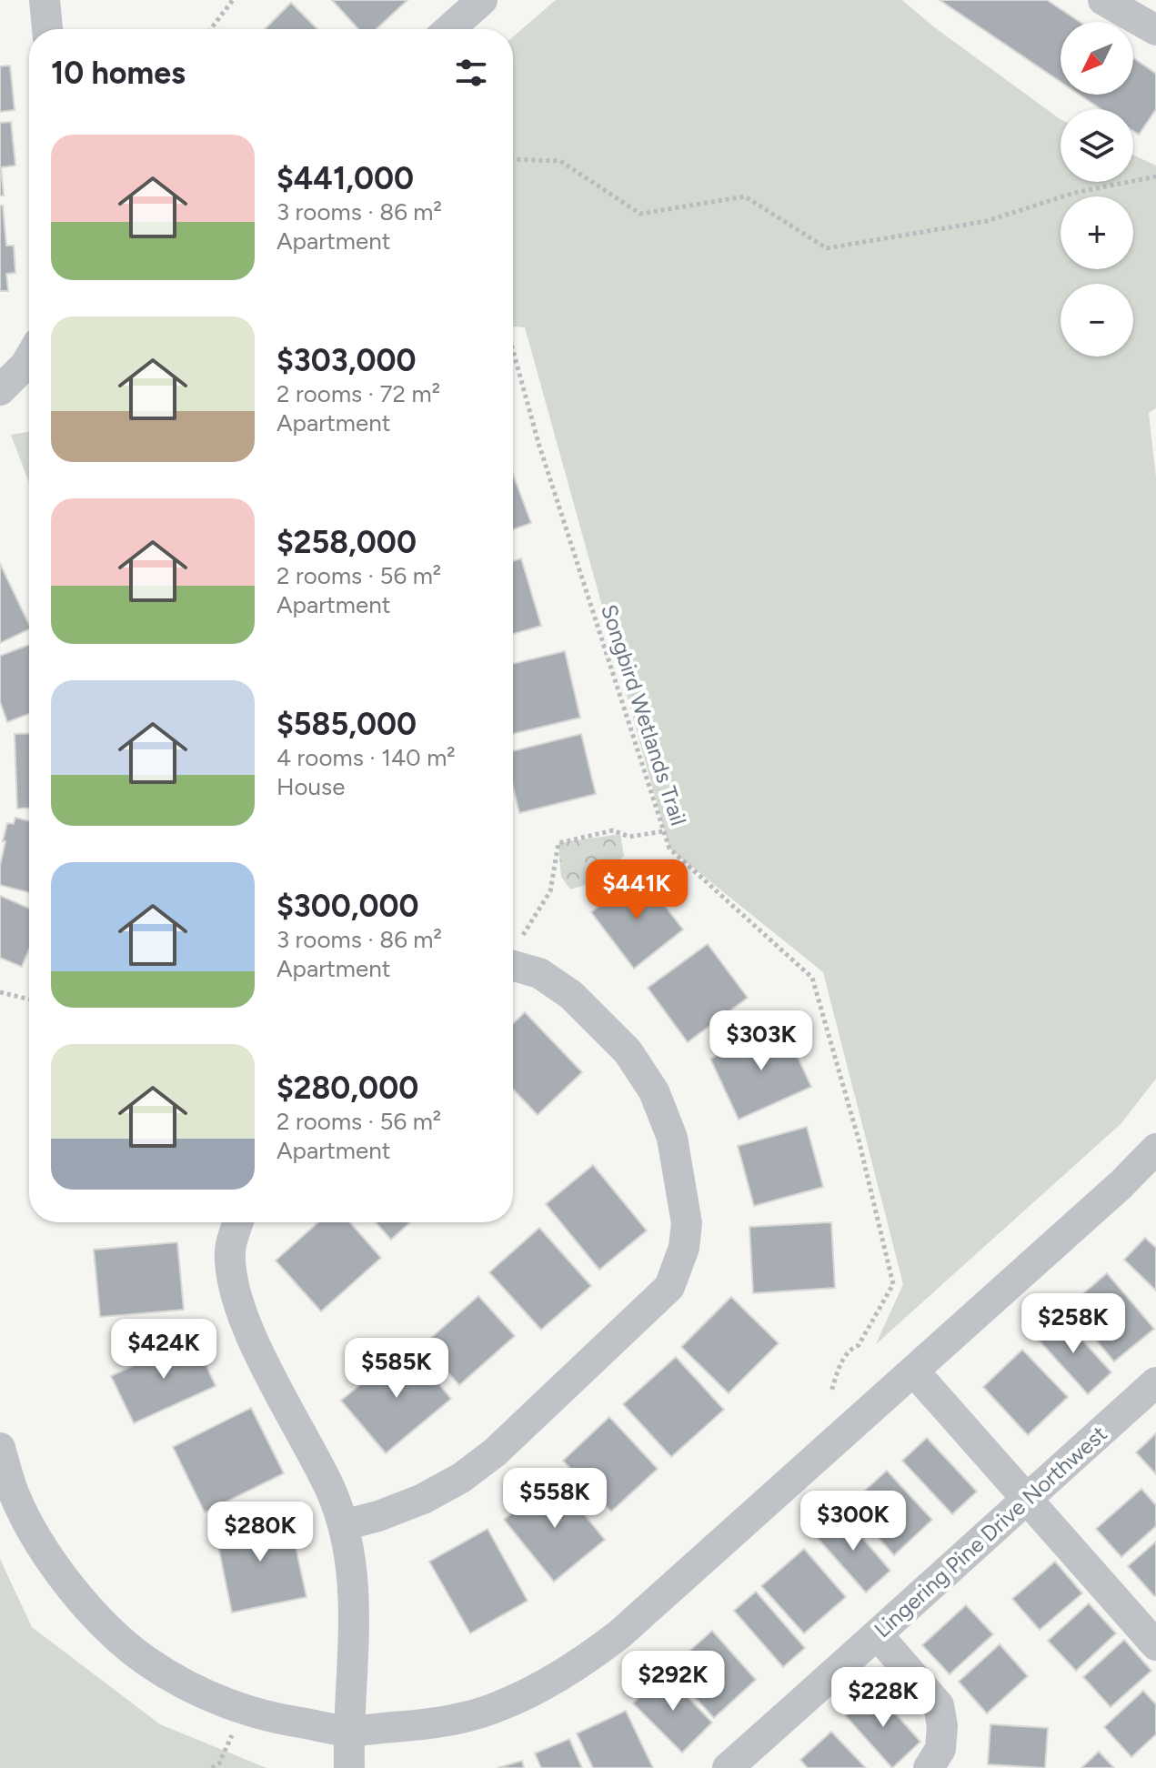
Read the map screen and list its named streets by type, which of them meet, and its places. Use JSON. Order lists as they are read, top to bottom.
{
  "streets": {
    "street": ["Lingering Pine Drive Northwest"],
    "path": ["Songbird Wetlands Trail"]
  },
  "north": "bottom left",
  "page": {
    "map_buttons": ["+", "−"],
    "heading": "10 homes",
    "list": [
      {
        "name": "$441,000",
        "note": "3 rooms · 86 m² · Apartment"
      },
      {
        "name": "$303,000",
        "note": "2 rooms · 72 m² · Apartment"
      },
      {
        "name": "$258,000",
        "note": "2 rooms · 56 m² · Apartment"
      },
      {
        "name": "$585,000",
        "note": "4 rooms · 140 m² · House"
      },
      {
        "name": "$300,000",
        "note": "3 rooms · 86 m² · Apartment"
      },
      {
        "name": "$280,000",
        "note": "2 rooms · 56 m² · Apartment"
      }
    ],
    "price": [
      "$441K",
      "$303K",
      "$258K",
      "$424K",
      "$585K",
      "$558K",
      "$300K",
      "$280K",
      "$292K",
      "$228K"
    ]
  }
}
